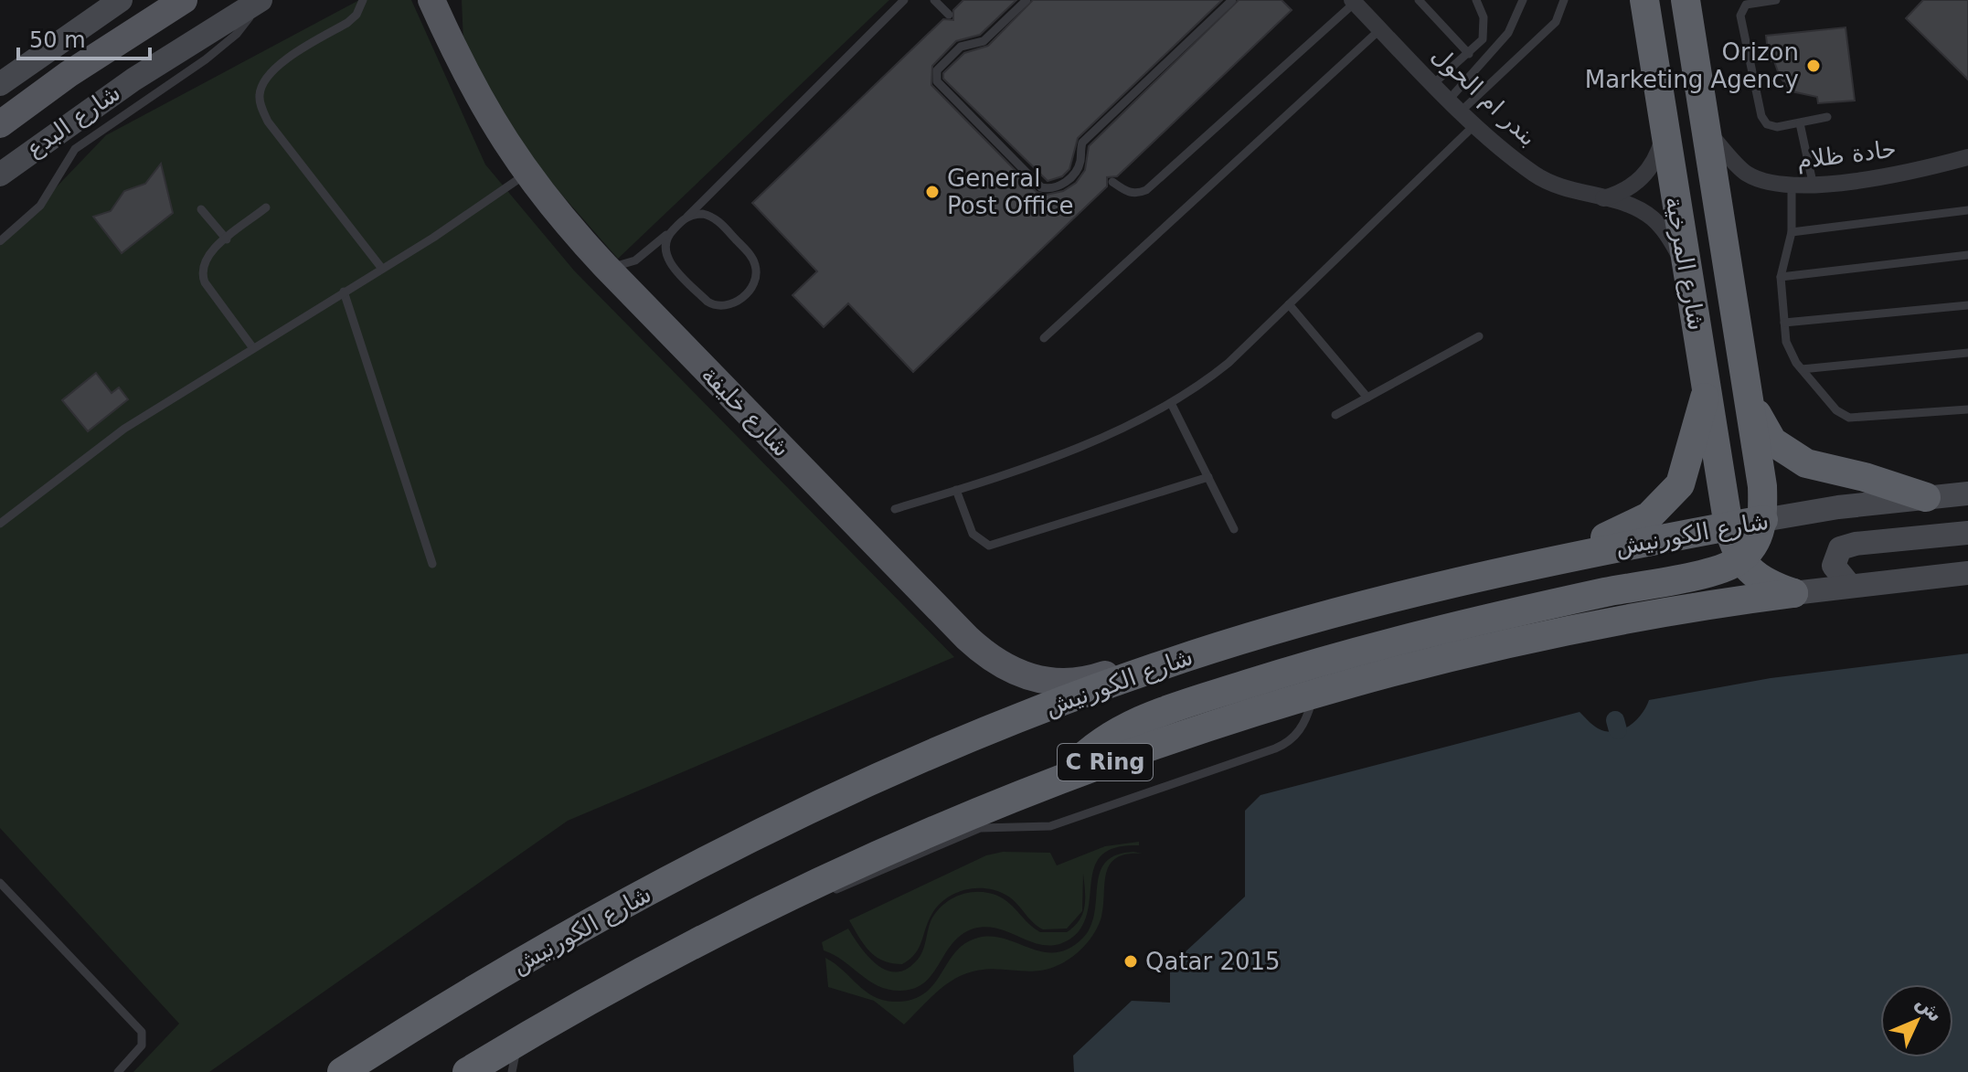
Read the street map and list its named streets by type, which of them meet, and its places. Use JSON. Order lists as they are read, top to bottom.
{
  "streets": {
    "highway": ["شارع المرخية", "شارع الكورنيش", "C Ring"],
    "main road": ["شارع البدع", "شارع خليفة"],
    "street": ["بندر ام الحول", "حادة ظلام"]
  },
  "crossings": [
    ["بندر ام الحول", "شارع المرخية"],
    ["حادة ظلام", "شارع المرخية"],
    ["شارع المرخية", "شارع الكورنيش"],
    ["شارع خليفة", "شارع الكورنيش"]
  ],
  "places": ["Orizon Marketing Agency", "General Post Office", "Qatar 2015"],
  "scale_bar": "50 m",
  "north": "top right"
}
